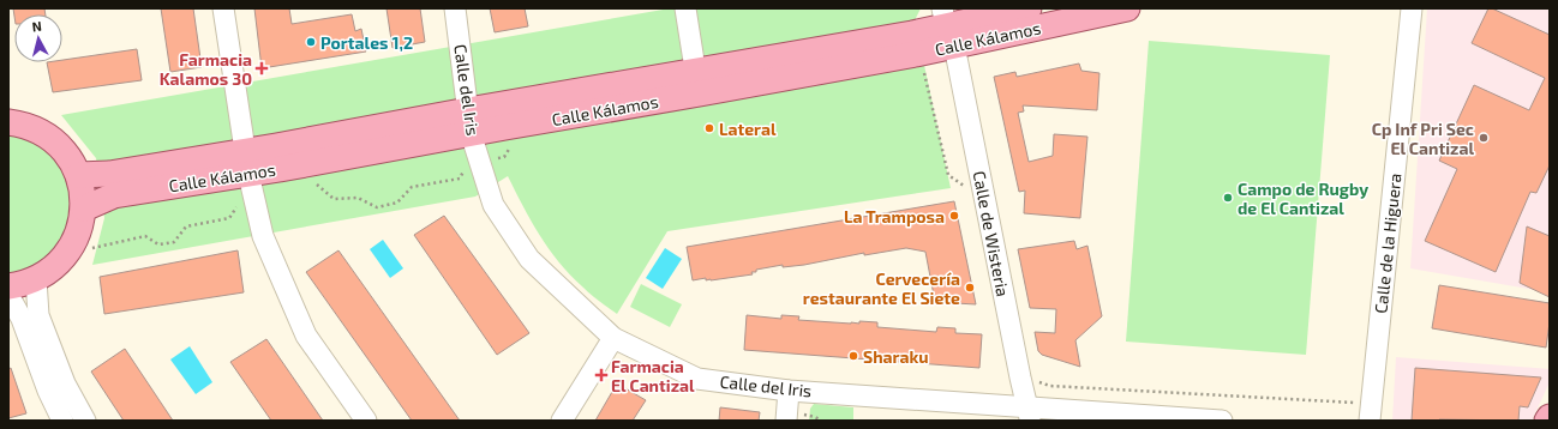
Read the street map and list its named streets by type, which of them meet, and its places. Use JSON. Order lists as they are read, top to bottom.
{
  "streets": {
    "main road": ["Calle Kálamos"],
    "street": ["Calle del Iris", "Calle de Wisteria", "Calle de la Higuera"]
  },
  "crossings": [
    ["Calle Kálamos", "Calle del Iris"],
    ["Calle Kálamos", "Calle de Wisteria"],
    ["Calle del Iris", "Calle de Wisteria"]
  ],
  "places": {
    "other": [
      "Portales 1,2",
      "Lateral",
      "Cp Inf Pri Sec El Cantizal",
      "Campo de Rugby de El Cantizal",
      "La Tramposa",
      "Cervecería restaurante El Siete",
      "Sharaku"
    ],
    "health": ["Farmacia Kalamos 30", "Farmacia El Cantizal"]
  },
  "north": "top"
}
